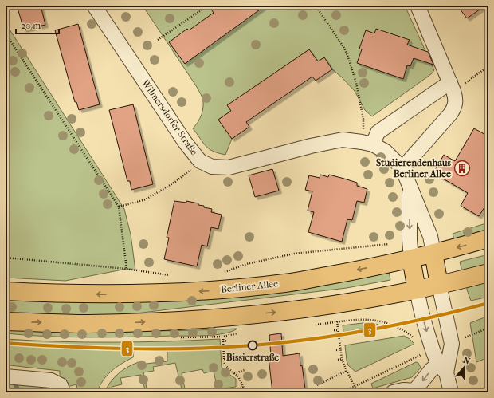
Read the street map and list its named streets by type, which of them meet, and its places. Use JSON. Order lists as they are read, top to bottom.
{
  "streets": {
    "main road": ["Berliner Allee"],
    "street": ["Wilmersdorfer Straße"]
  },
  "places": {
    "building": ["Studierendenhaus Berliner Allee"],
    "other": ["Bissierstraße"]
  },
  "lines": ["transit line 3"],
  "scale_bar": "20 m",
  "north": "top"
}
